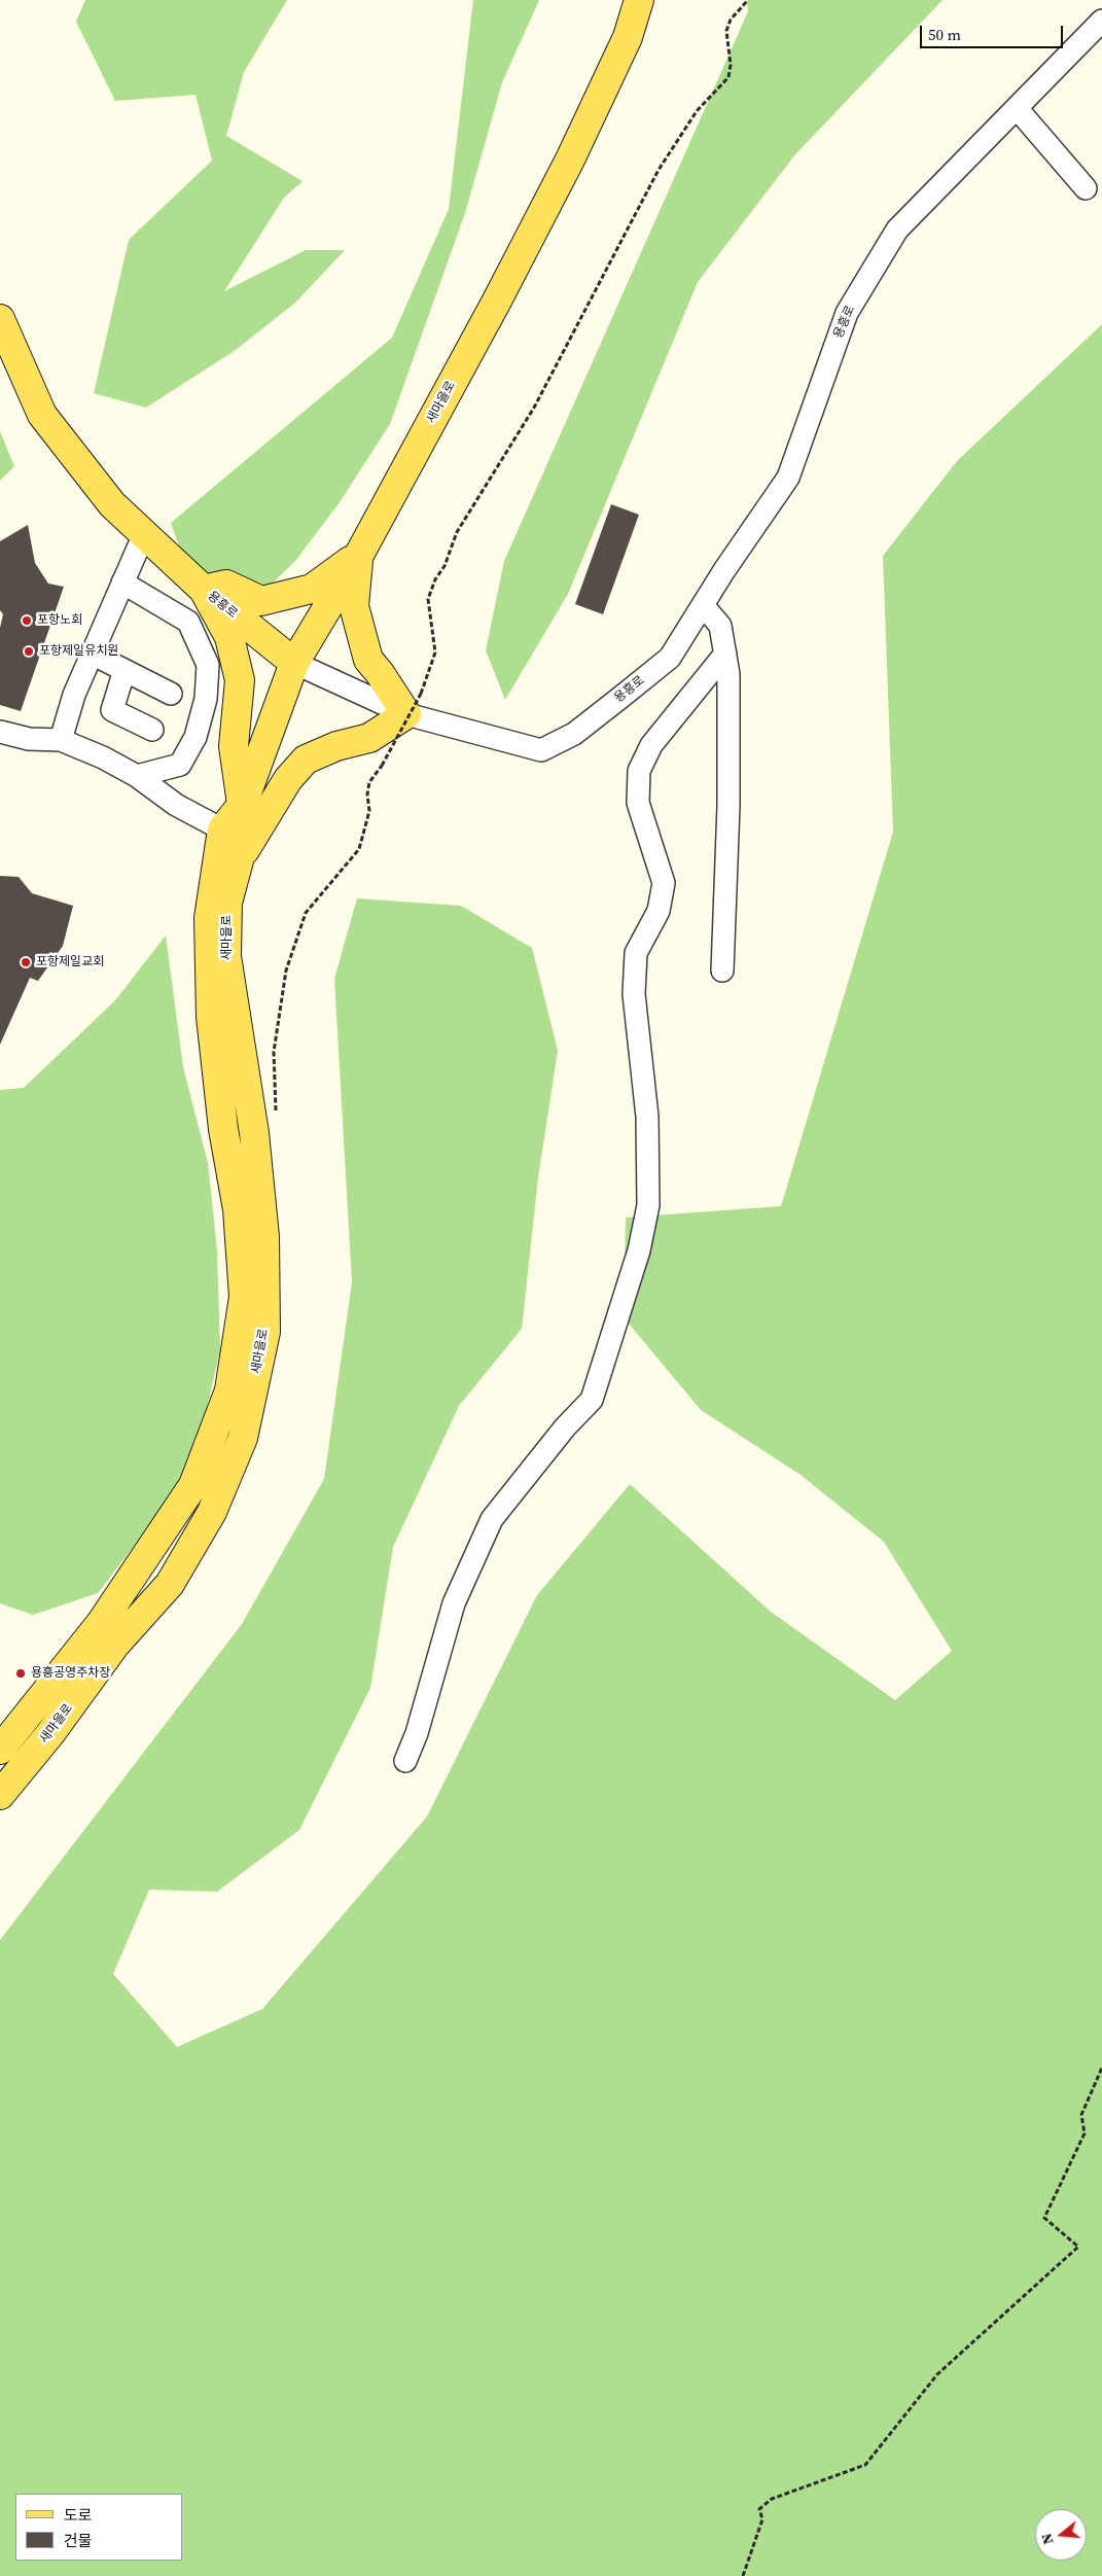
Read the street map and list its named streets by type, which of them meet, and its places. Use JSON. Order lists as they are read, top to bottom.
{
  "streets": {
    "main road": ["용흥로", "새마을로"]
  },
  "crossings": [
    ["용흥로", "새마을로"]
  ],
  "places": [
    "포항노회",
    "포항제일유치원",
    "포항제일교회",
    "용흥공영주차장"
  ],
  "legend": ["도로", "건물"],
  "scale_bar": "50 m",
  "north": "left"
}
